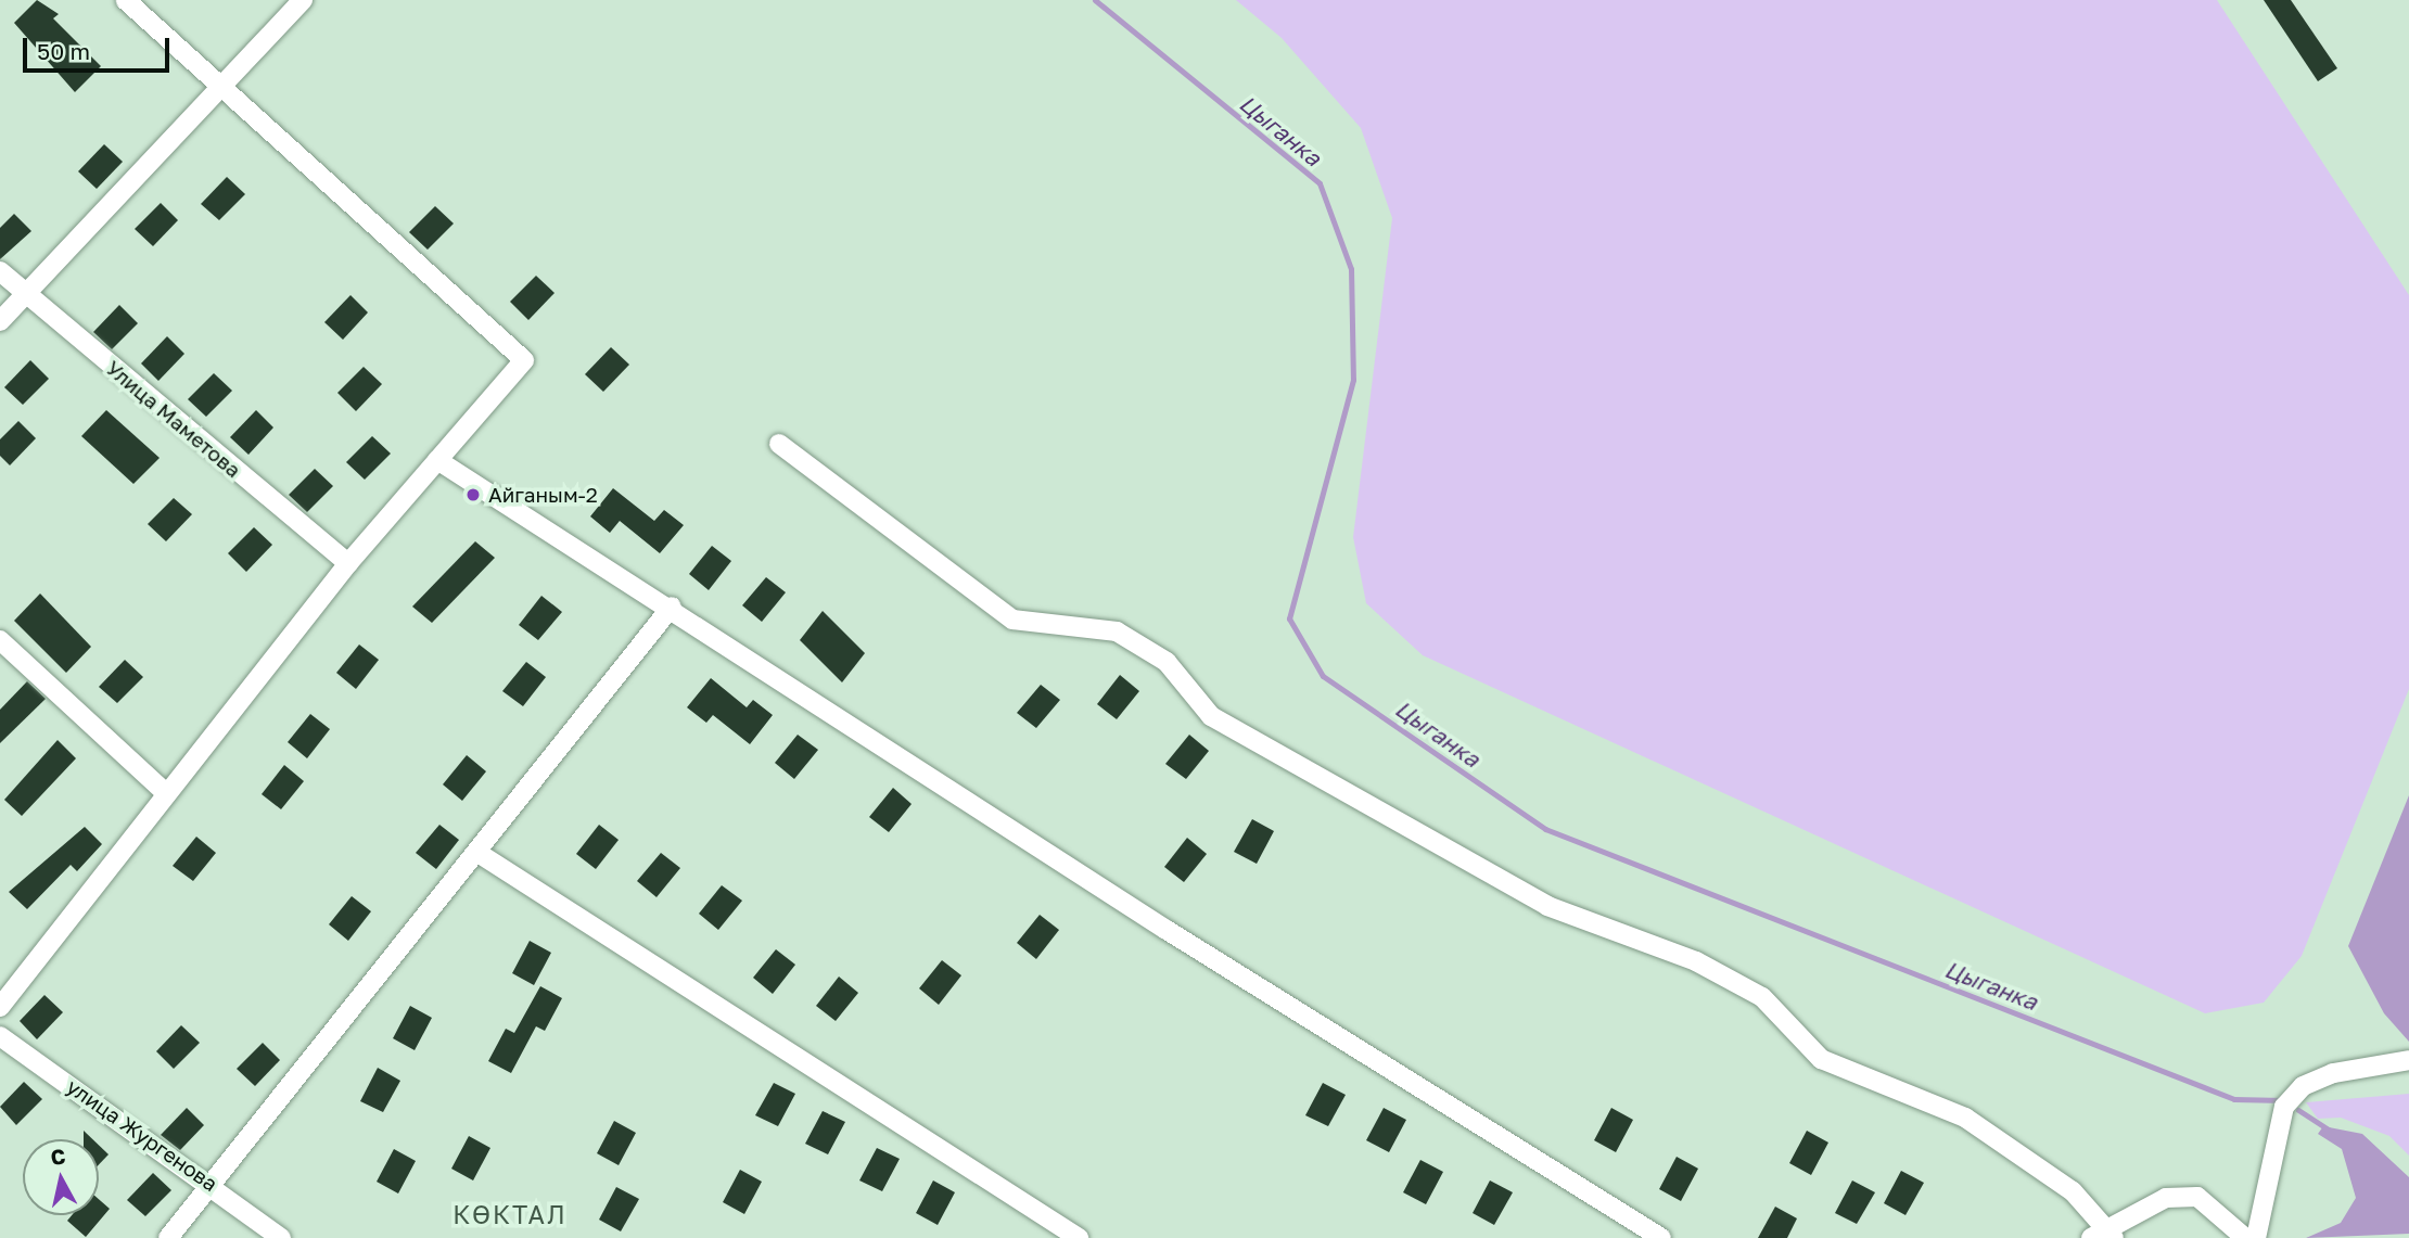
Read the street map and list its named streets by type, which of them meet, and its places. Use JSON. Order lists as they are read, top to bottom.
{
  "streets": {
    "street": ["Улица Маметова", "улица Жургенова"]
  },
  "districts": ["КӨКТАЛ"],
  "water": ["Цыганка"],
  "places": ["Айганым-2"],
  "scale_bar": "50 m",
  "north": "top"
}
